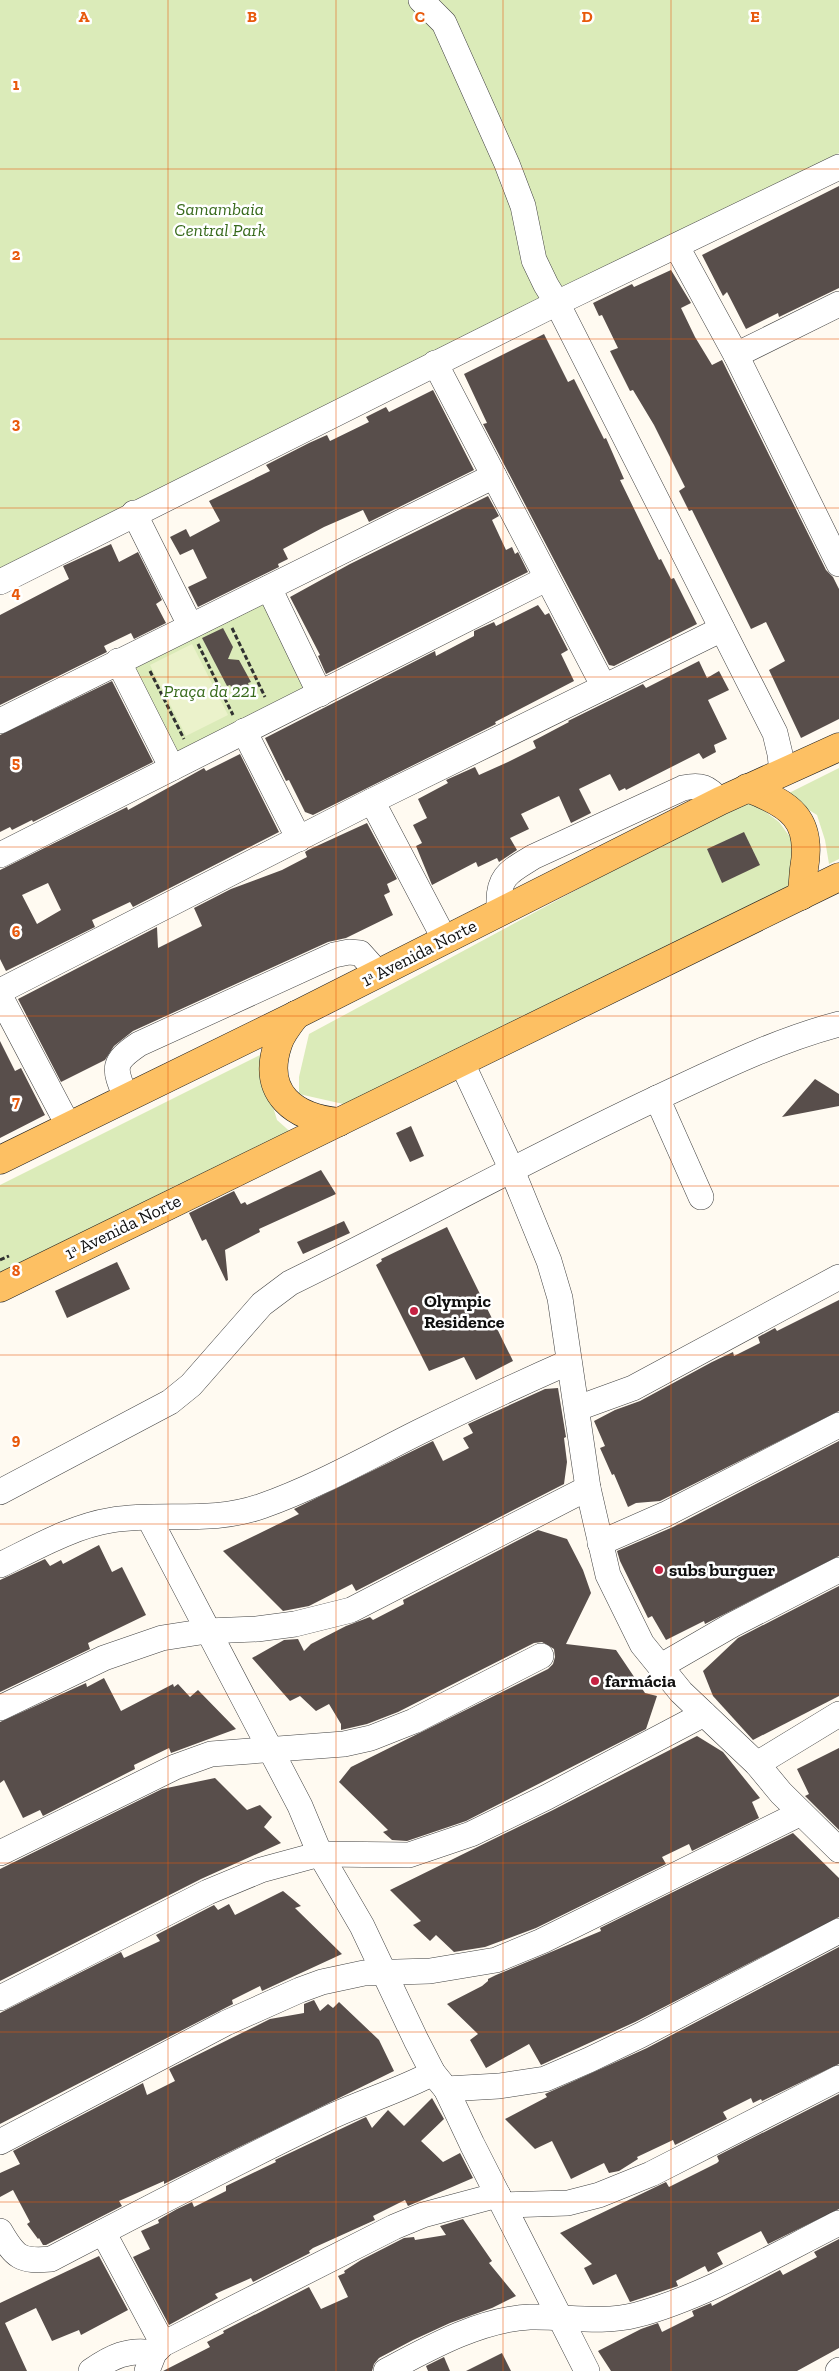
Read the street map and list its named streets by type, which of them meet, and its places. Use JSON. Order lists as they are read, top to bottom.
{
  "streets": {
    "main road": ["1ᵃ Avenida Norte"]
  },
  "parks": ["Samambaia Central Park", "Praça da 221"],
  "places": ["Olympic Residence", "subs burguer", "farmácia"],
  "grid": {
    "columns": [
      "A",
      "B",
      "C",
      "D",
      "E"
    ],
    "rows": [
      "1",
      "2",
      "3",
      "4",
      "5",
      "6",
      "7",
      "8",
      "9"
    ]
  }
}
